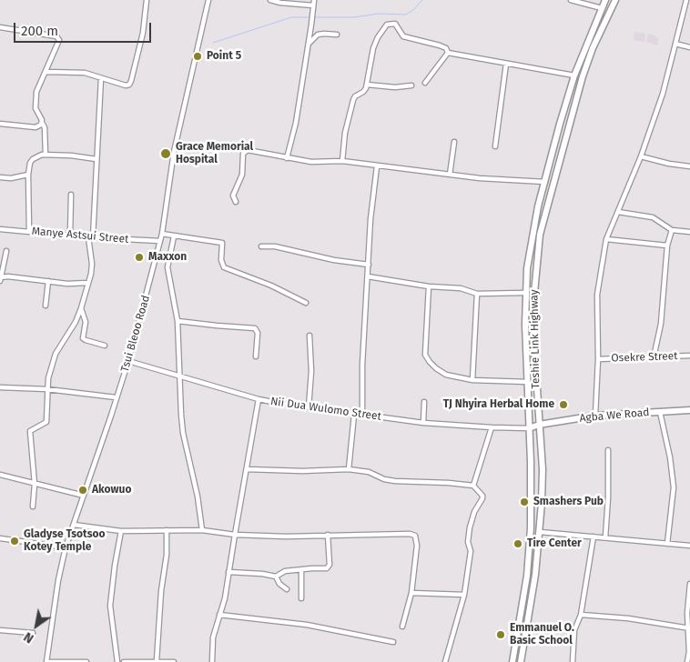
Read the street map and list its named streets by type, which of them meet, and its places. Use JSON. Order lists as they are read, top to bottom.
{
  "streets": {
    "main road": ["Teshie Link Highway", "Agba We Road"],
    "street": [
      "Manye Astsui Street",
      "Tsui Bleoo Road",
      "Osekre Street",
      "Nii Dua Wulomo Street"
    ]
  },
  "crossings": [
    ["Manye Astsui Street", "Tsui Bleoo Road"],
    ["Tsui Bleoo Road", "Nii Dua Wulomo Street"],
    ["Teshie Link Highway", "Nii Dua Wulomo Street"],
    ["Teshie Link Highway", "Agba We Road"],
    ["Nii Dua Wulomo Street", "Agba We Road"]
  ],
  "places": [
    "Point 5",
    "Grace Memorial Hospital",
    "Maxxon",
    "TJ Nhyira Herbal Home",
    "Akowuo",
    "Smashers Pub",
    "Gladyse Tsotsoo Kotey Temple",
    "Tire Center",
    "Emmanuel O. Basic School"
  ],
  "scale_bar": "200 m",
  "north": "bottom left"
}
